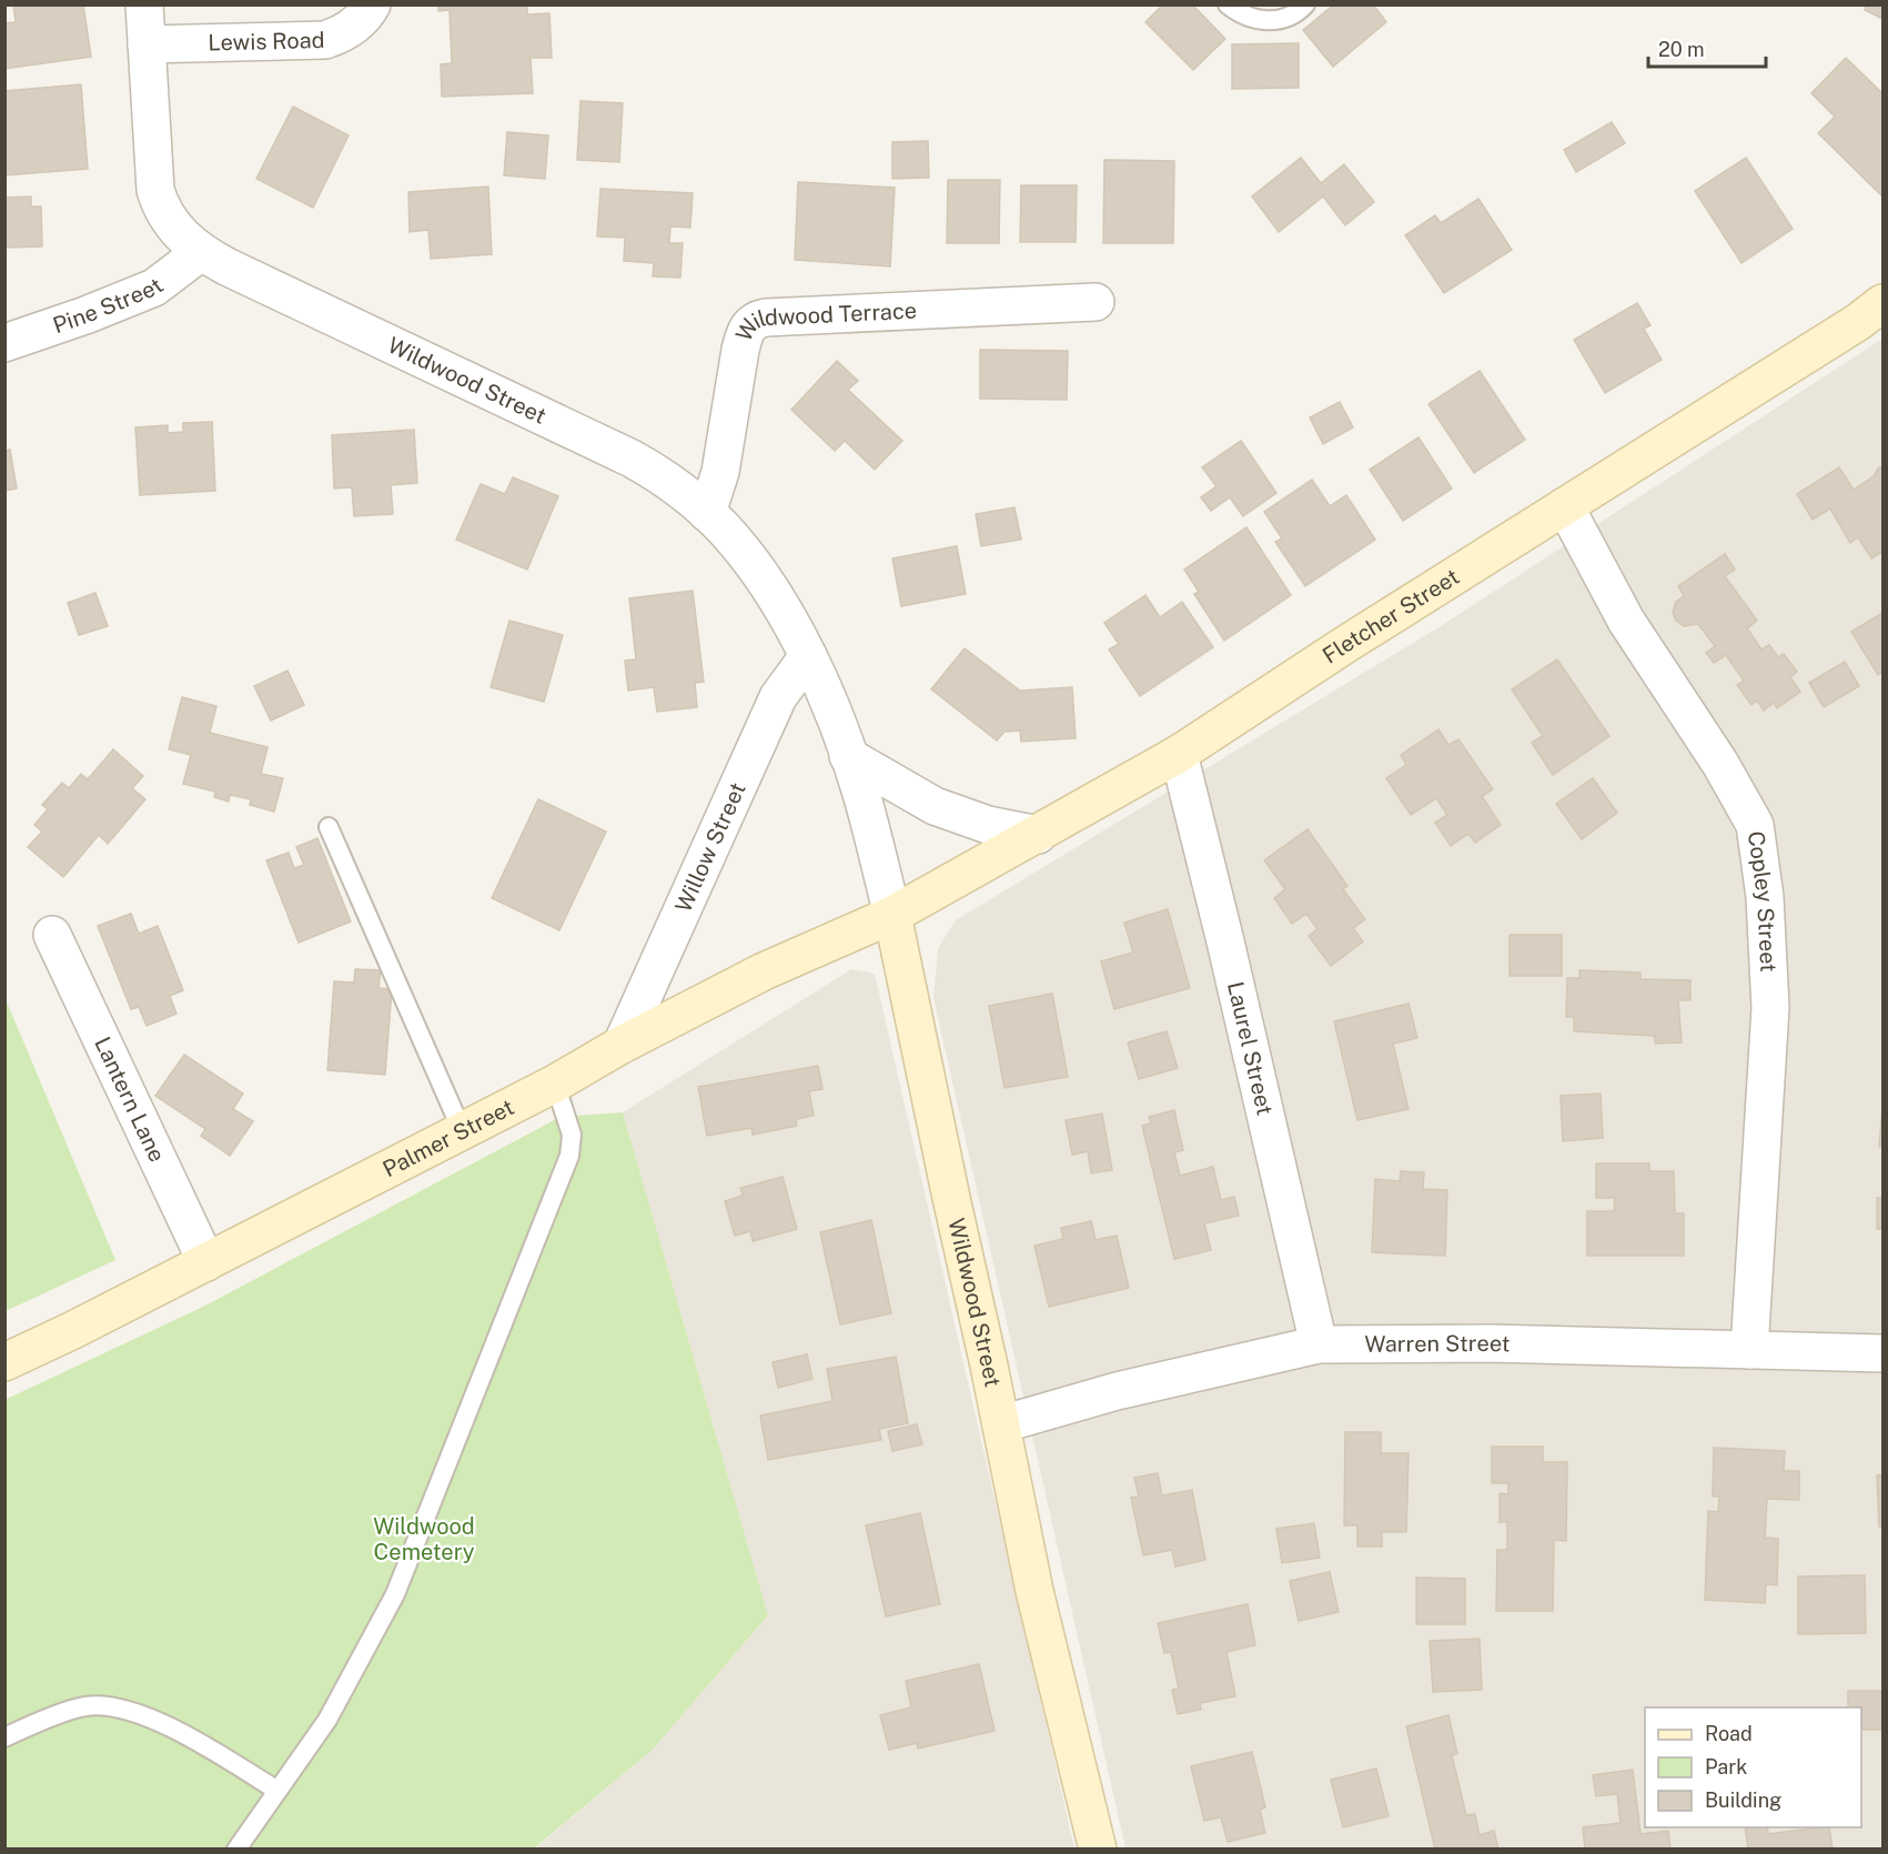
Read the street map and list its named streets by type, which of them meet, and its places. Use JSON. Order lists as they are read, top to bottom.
{
  "streets": {
    "street": [
      "Lewis Road",
      "Pine Street",
      "Wildwood Terrace",
      "Wildwood Street",
      "Fletcher Street",
      "Willow Street",
      "Copley Street",
      "Laurel Street",
      "Lantern Lane",
      "Palmer Street",
      "Warren Street"
    ]
  },
  "crossings": [
    ["Lewis Road", "Wildwood Street"],
    ["Pine Street", "Wildwood Street"],
    ["Wildwood Terrace", "Wildwood Street"],
    ["Wildwood Street", "Fletcher Street"],
    ["Wildwood Street", "Willow Street"],
    ["Wildwood Street", "Palmer Street"],
    ["Wildwood Street", "Warren Street"],
    ["Fletcher Street", "Copley Street"],
    ["Fletcher Street", "Laurel Street"],
    ["Fletcher Street", "Palmer Street"],
    ["Willow Street", "Palmer Street"],
    ["Copley Street", "Warren Street"],
    ["Laurel Street", "Warren Street"],
    ["Lantern Lane", "Palmer Street"]
  ],
  "parks": ["Wildwood Cemetery"],
  "legend": ["Road", "Park", "Building"],
  "scale_bar": "20 m"
}
